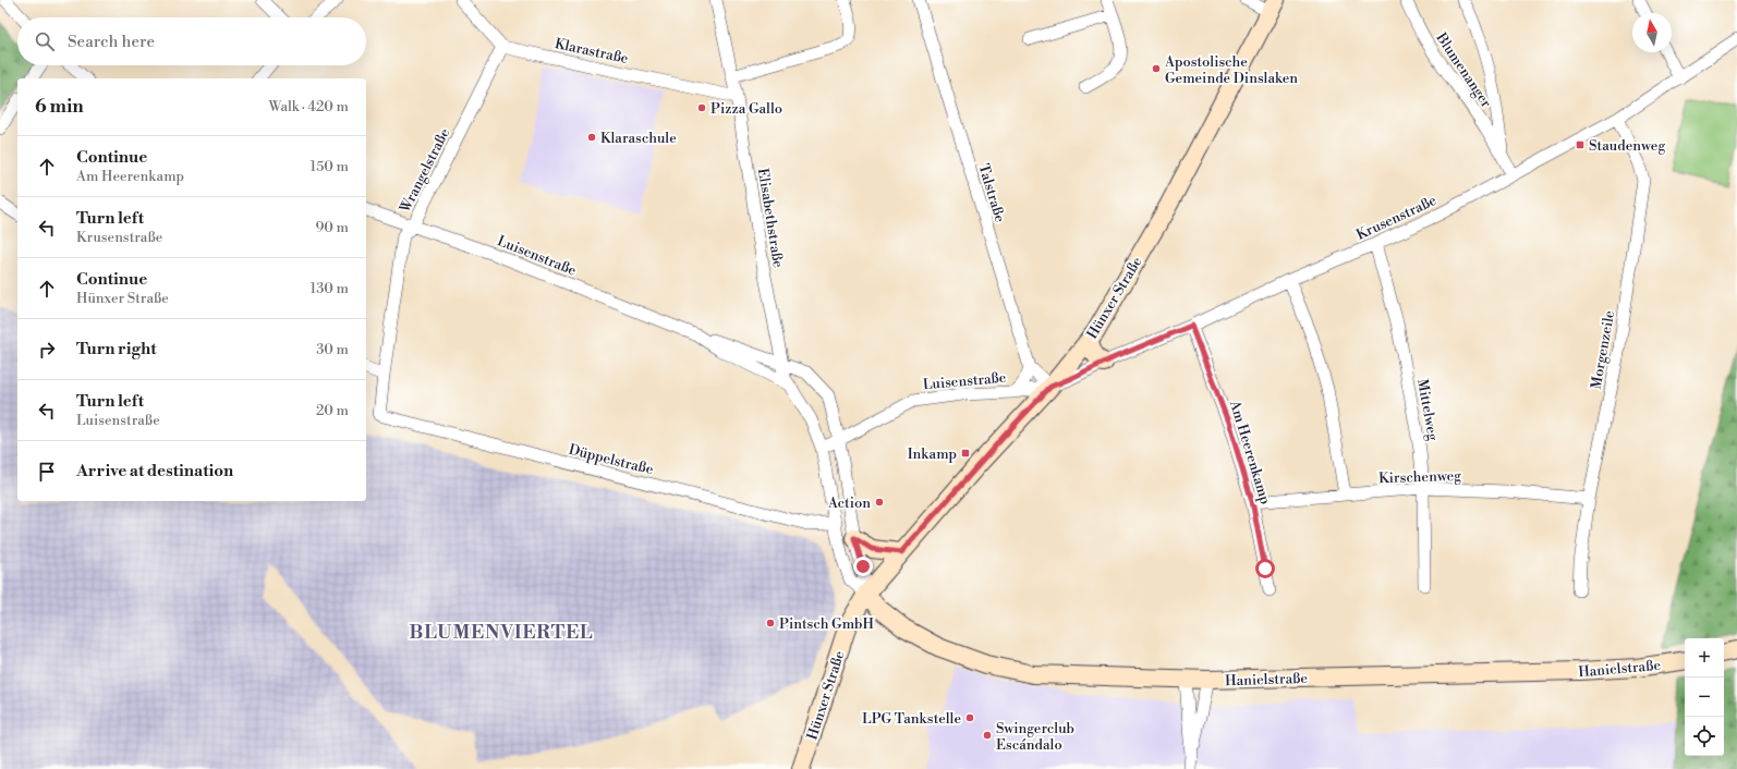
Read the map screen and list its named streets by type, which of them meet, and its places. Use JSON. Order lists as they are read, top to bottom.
{
  "streets": {
    "main road": ["Hünxer Straße", "Hanielstraße"],
    "street": [
      "Klarastraße",
      "Blumenanger",
      "Wrangelstraße",
      "Talstraße",
      "Krusenstraße",
      "Elisabethstraße",
      "Luisenstraße",
      "Morgenzeile",
      "Mittelweg",
      "Am Heerenkamp",
      "Düppelstraße",
      "Kirschenweg"
    ]
  },
  "crossings": [
    ["Klarastraße", "Wrangelstraße"],
    ["Klarastraße", "Elisabethstraße"],
    ["Blumenanger", "Krusenstraße"],
    ["Wrangelstraße", "Luisenstraße"],
    ["Wrangelstraße", "Düppelstraße"],
    ["Krusenstraße", "Luisenstraße"],
    ["Krusenstraße", "Hünxer Straße"],
    ["Krusenstraße", "Morgenzeile"],
    ["Krusenstraße", "Mittelweg"],
    ["Krusenstraße", "Am Heerenkamp"],
    ["Elisabethstraße", "Luisenstraße"],
    ["Luisenstraße", "Hünxer Straße"],
    ["Luisenstraße", "Hanielstraße"],
    ["Hünxer Straße", "Hanielstraße"],
    ["Morgenzeile", "Kirschenweg"],
    ["Mittelweg", "Kirschenweg"],
    ["Am Heerenkamp", "Kirschenweg"]
  ],
  "districts": ["BLUMENVIERTEL"],
  "places": {
    "other": [
      "Apostolische Gemeinde Dinslaken",
      "Pizza Gallo",
      "Klaraschule",
      "Action",
      "Pintsch GmbH",
      "LPG Tankstelle",
      "Swingerclub Escándalo"
    ],
    "transit": ["Staudenweg", "Inkamp"]
  },
  "north": "top",
  "page": {
    "search": "Search here",
    "heading": ["6 min", "Walk · 420 m"],
    "list": [
      ["Continue", "Am Heerenkamp", "150 m"],
      ["Turn left", "Krusenstraße", "90 m"],
      ["Continue", "Hünxer Straße", "130 m"],
      ["Turn right", "30 m"],
      ["Turn left", "Luisenstraße", "20 m"],
      "Arrive at destination"
    ],
    "map_buttons": ["+", "−"]
  }
}
